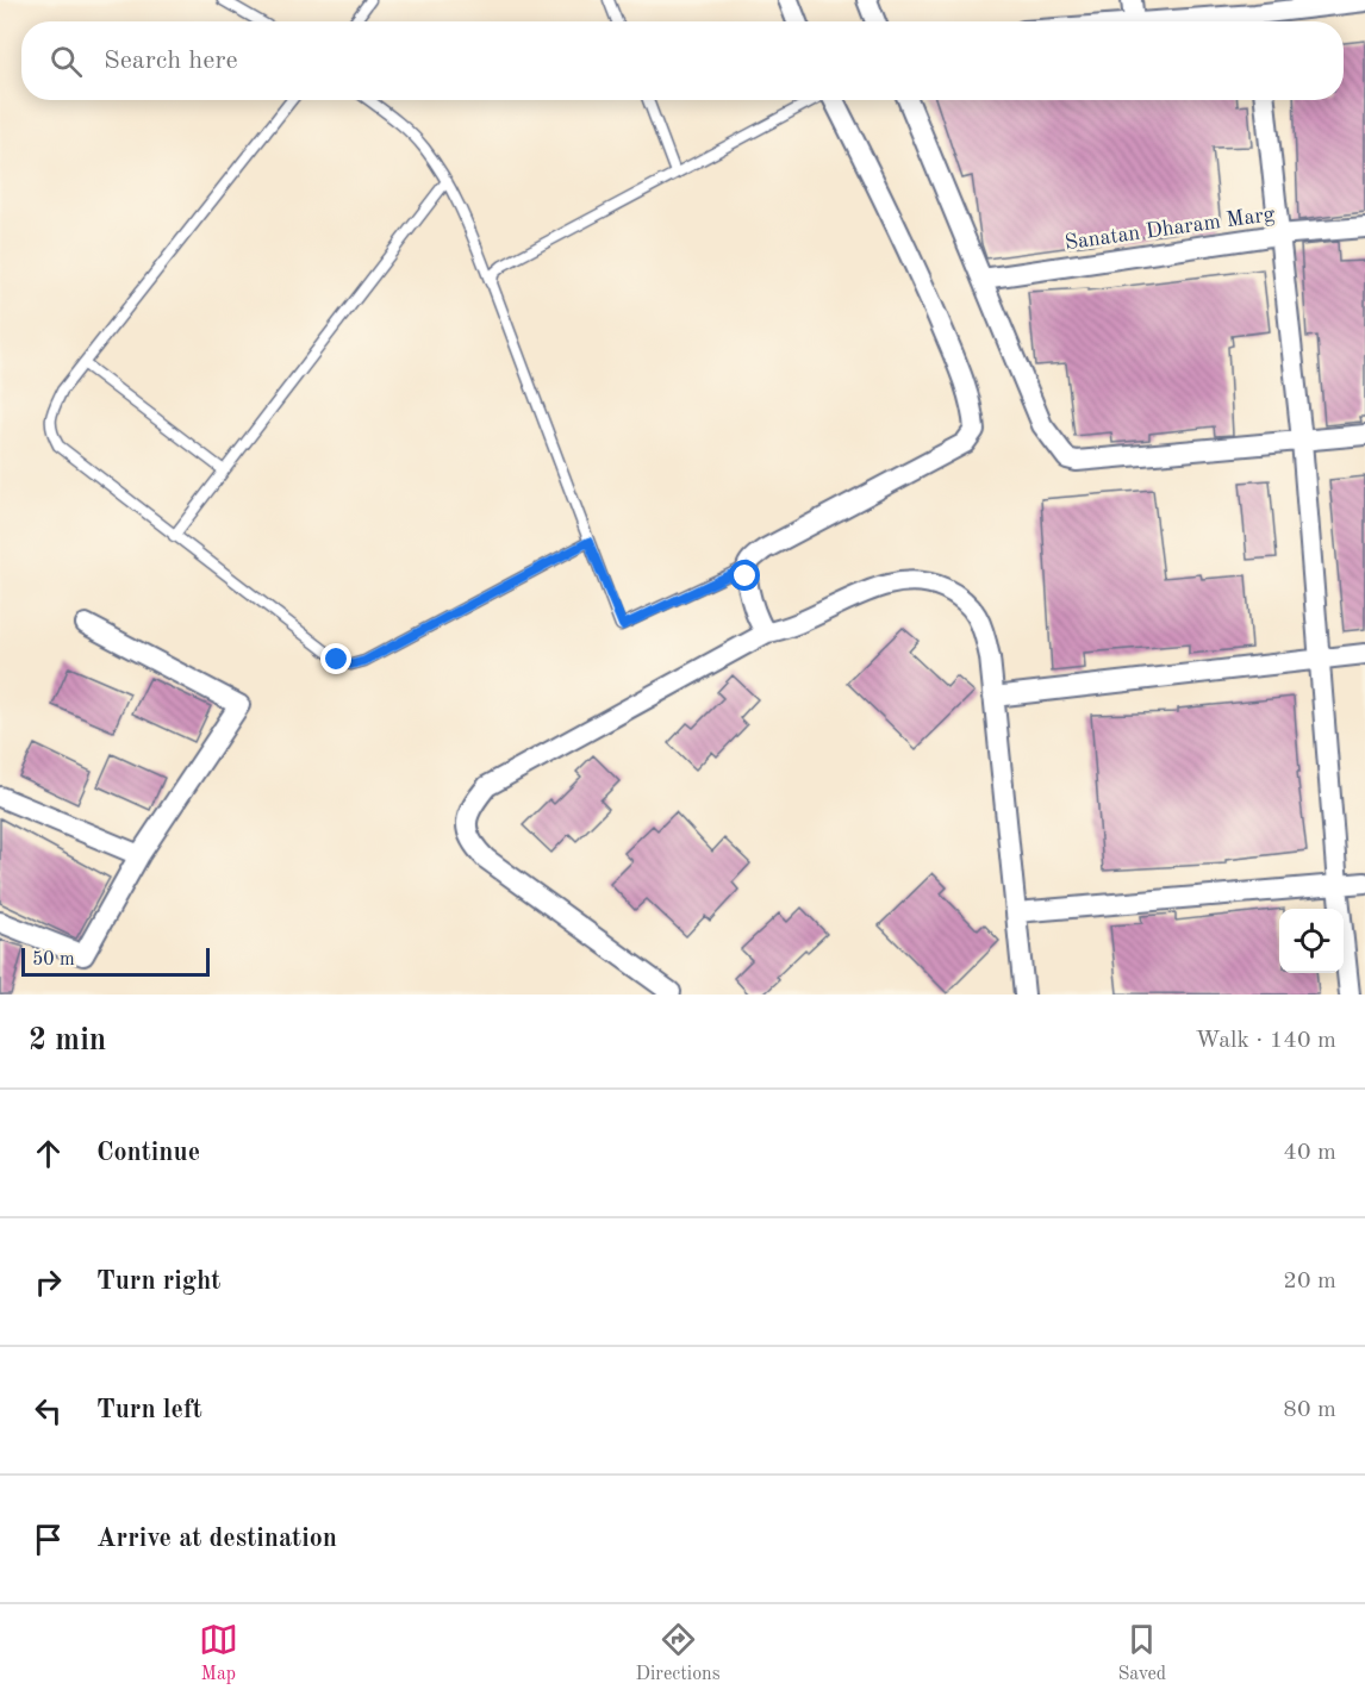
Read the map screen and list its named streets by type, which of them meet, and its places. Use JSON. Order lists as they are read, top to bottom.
{
  "streets": {
    "street": ["Sanatan Dharam Marg"]
  },
  "scale_bar": "50 m",
  "page": {
    "search": "Search here",
    "scale": "50 m",
    "heading": ["2 min", "Walk · 140 m"],
    "list": [
      ["Continue", "40 m"],
      ["Turn right", "20 m"],
      ["Turn left", "80 m"],
      "Arrive at destination"
    ],
    "nav": ["Map", "Directions", "Saved"]
  }
}
